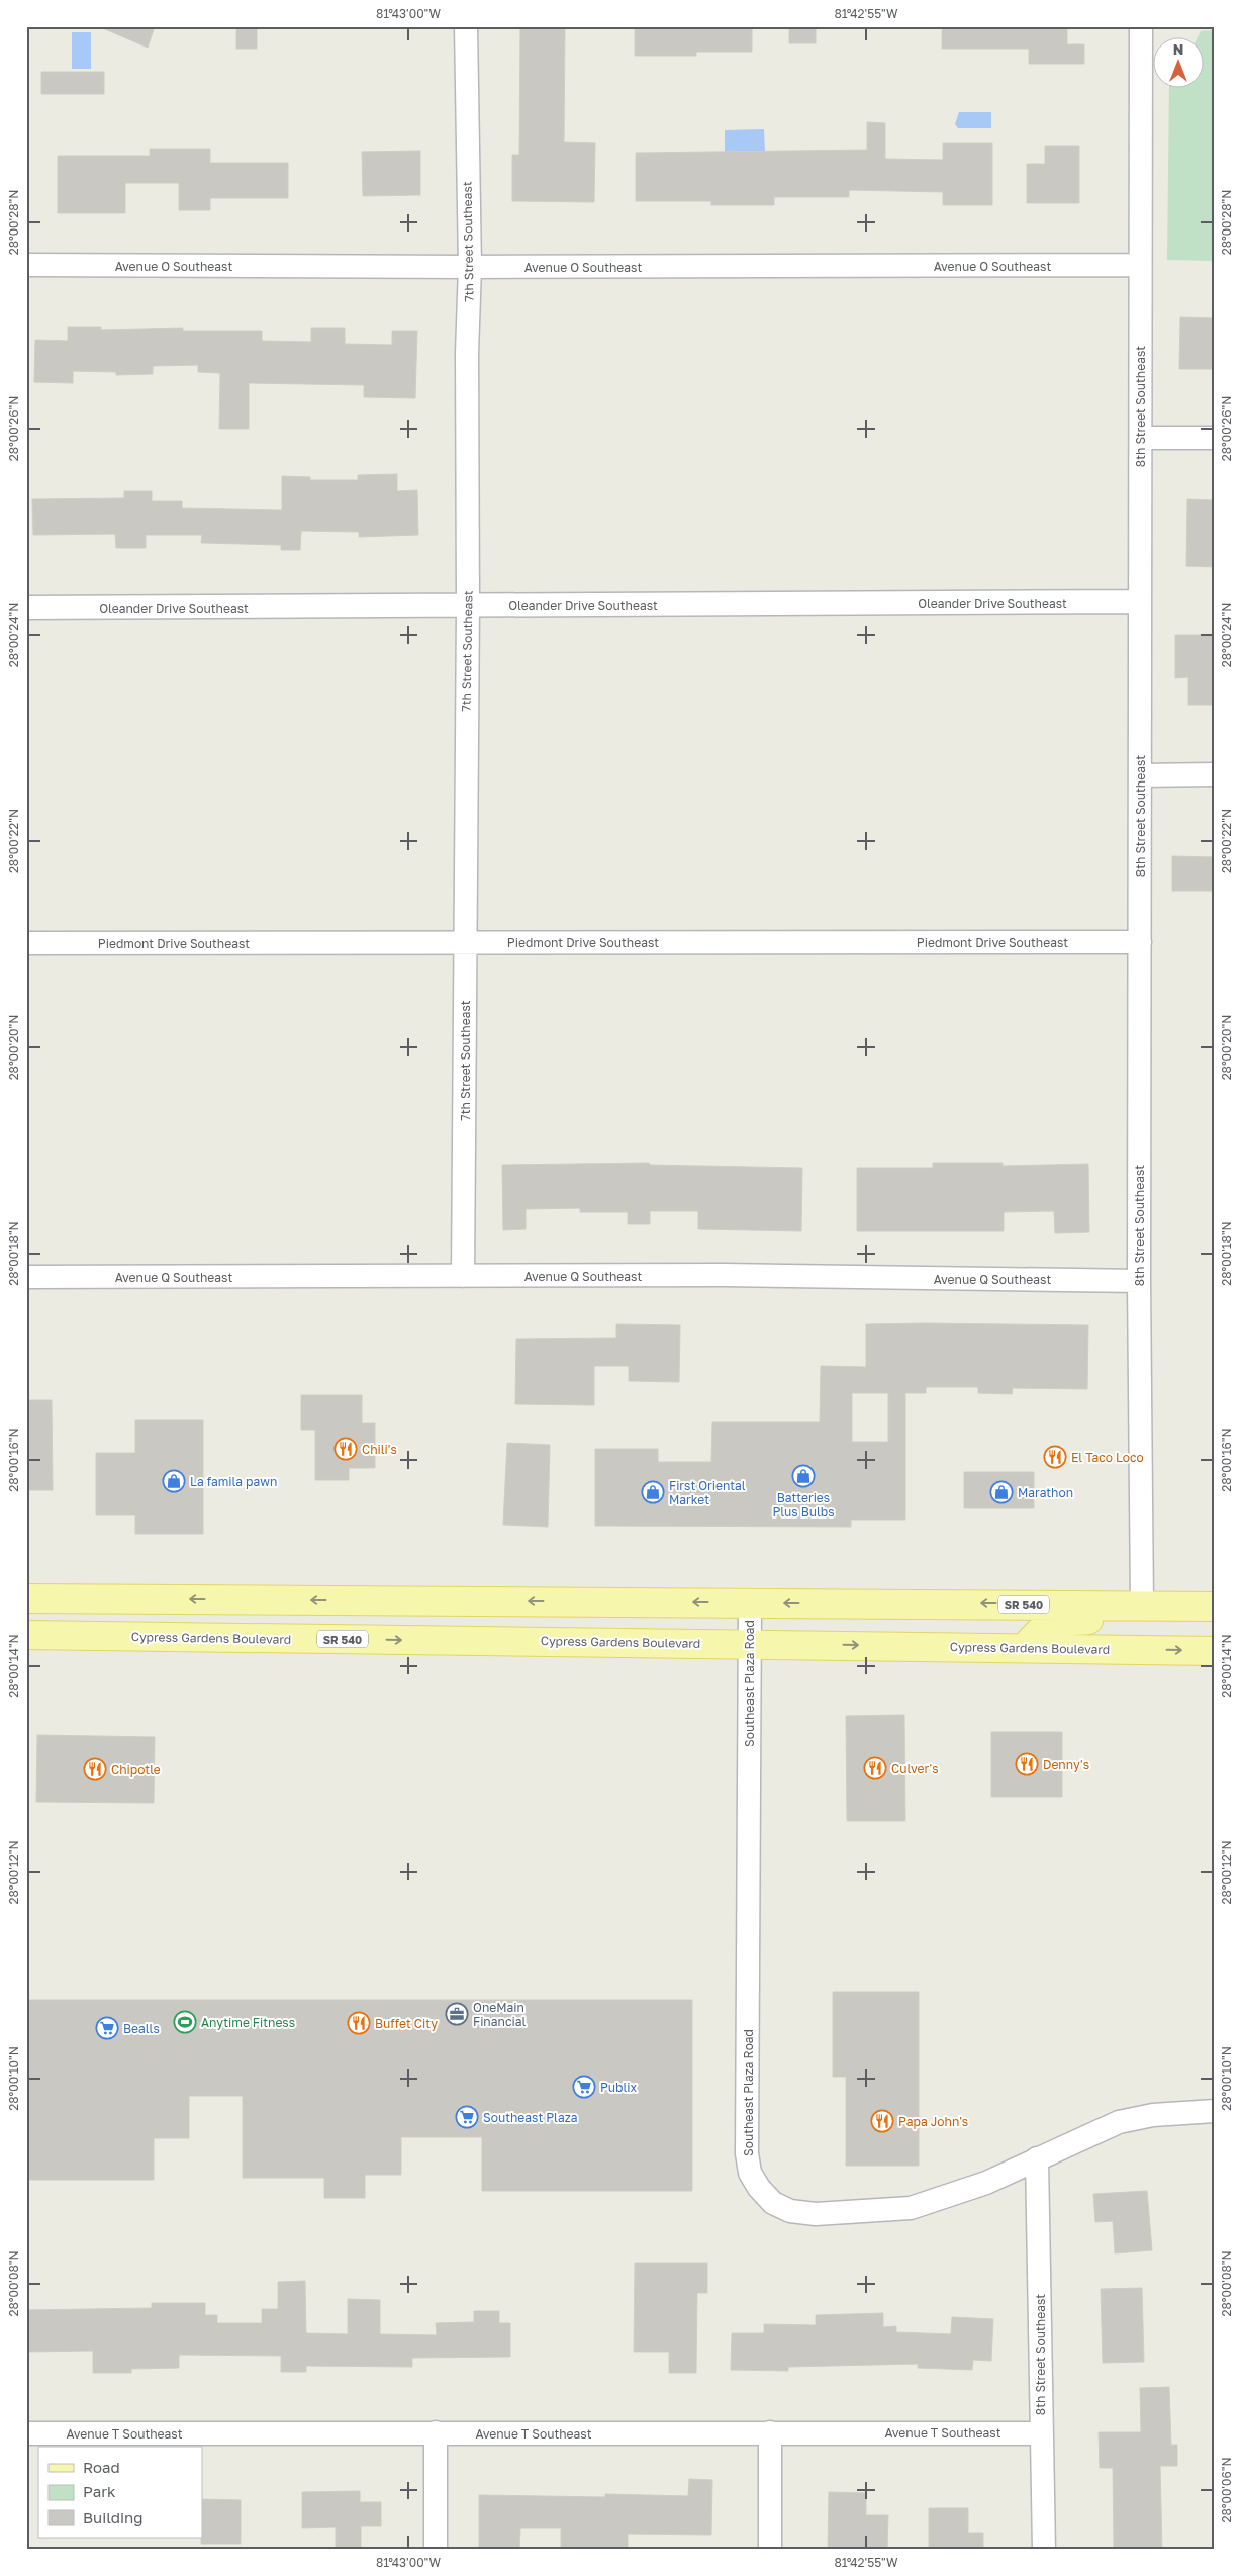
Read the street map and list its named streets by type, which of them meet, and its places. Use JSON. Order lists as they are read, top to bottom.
{
  "streets": {
    "main road": ["SR 540", "Cypress Gardens Boulevard"],
    "street": [
      "7th Street Southeast",
      "Avenue O Southeast",
      "8th Street Southeast",
      "Oleander Drive Southeast",
      "Piedmont Drive Southeast",
      "Avenue Q Southeast",
      "Southeast Plaza Road",
      "Avenue T Southeast"
    ]
  },
  "crossings": [
    ["7th Street Southeast", "Avenue O Southeast"],
    ["7th Street Southeast", "Oleander Drive Southeast"],
    ["7th Street Southeast", "Piedmont Drive Southeast"],
    ["7th Street Southeast", "Avenue Q Southeast"],
    ["Avenue O Southeast", "8th Street Southeast"],
    ["8th Street Southeast", "Oleander Drive Southeast"],
    ["8th Street Southeast", "Piedmont Drive Southeast"],
    ["8th Street Southeast", "Avenue Q Southeast"],
    ["8th Street Southeast", "SR 540"],
    ["8th Street Southeast", "Southeast Plaza Road"],
    ["8th Street Southeast", "Avenue T Southeast"],
    ["SR 540", "Southeast Plaza Road"],
    ["Cypress Gardens Boulevard", "Southeast Plaza Road"]
  ],
  "places": {
    "restaurant": [
      "Chili's",
      "El Taco Loco",
      "Denny's",
      "Culver's",
      "Chipotle",
      "Buffet City",
      "Papa John's"
    ],
    "shop": [
      "Batteries Plus Bulbs",
      "La famila pawn",
      "First Oriental Market",
      "Marathon"
    ],
    "office": ["OneMain Financial"],
    "sports": ["Anytime Fitness"],
    "supermarket": ["Bealls", "Publix", "Southeast Plaza"]
  },
  "legend": ["Road", "Park", "Building"],
  "north": "top",
  "coordinates": [
    "81°43'00\"W",
    "81°42'55\"W",
    "28°00'28\"N",
    "28°00'26\"N",
    "28°00'24\"N",
    "28°00'22\"N",
    "28°00'20\"N",
    "28°00'18\"N",
    "28°00'16\"N",
    "28°00'14\"N",
    "28°00'12\"N",
    "28°00'10\"N",
    "28°00'08\"N",
    "28°00'06\"N"
  ]
}
